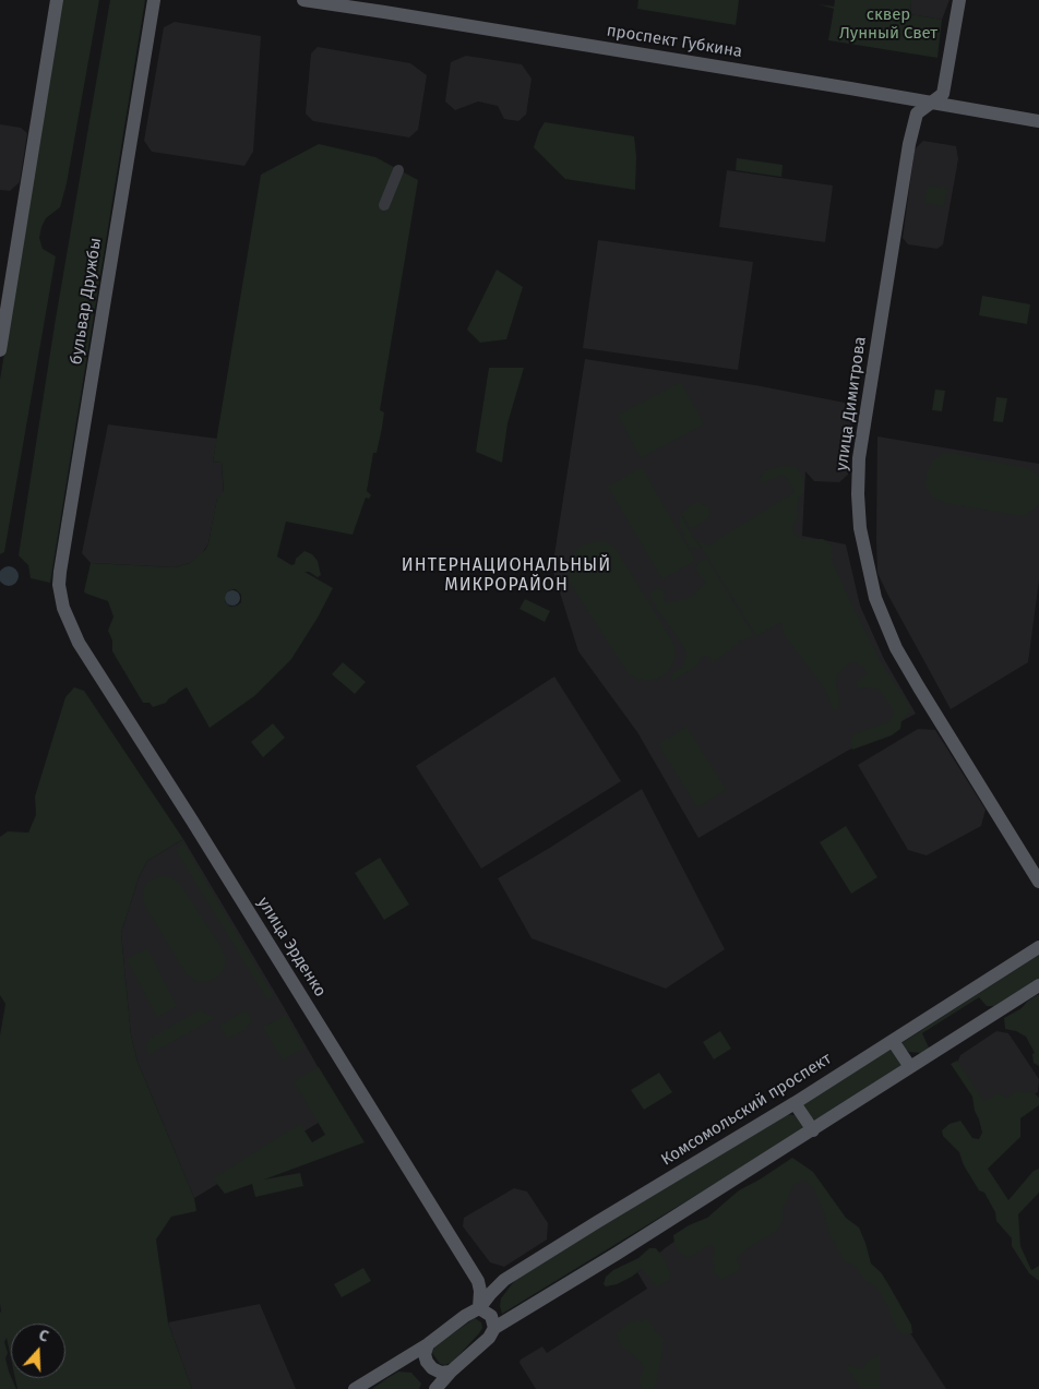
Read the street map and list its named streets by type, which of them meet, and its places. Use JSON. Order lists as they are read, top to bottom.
{
  "streets": {
    "main road": [
      "проспект Губкина",
      "бульвар Дружбы",
      "улица Димитрова",
      "улица Эрденко",
      "Комсомольский проспект"
    ]
  },
  "crossings": [
    ["проспект Губкина", "улица Димитрова"],
    ["бульвар Дружбы", "улица Эрденко"],
    ["улица Эрденко", "Комсомольский проспект"]
  ],
  "districts": ["ИНТЕРНАЦИОНАЛЬНЫЙ МИКРОРАЙОН"],
  "parks": ["сквер Лунный Свет"],
  "north": "top"
}
